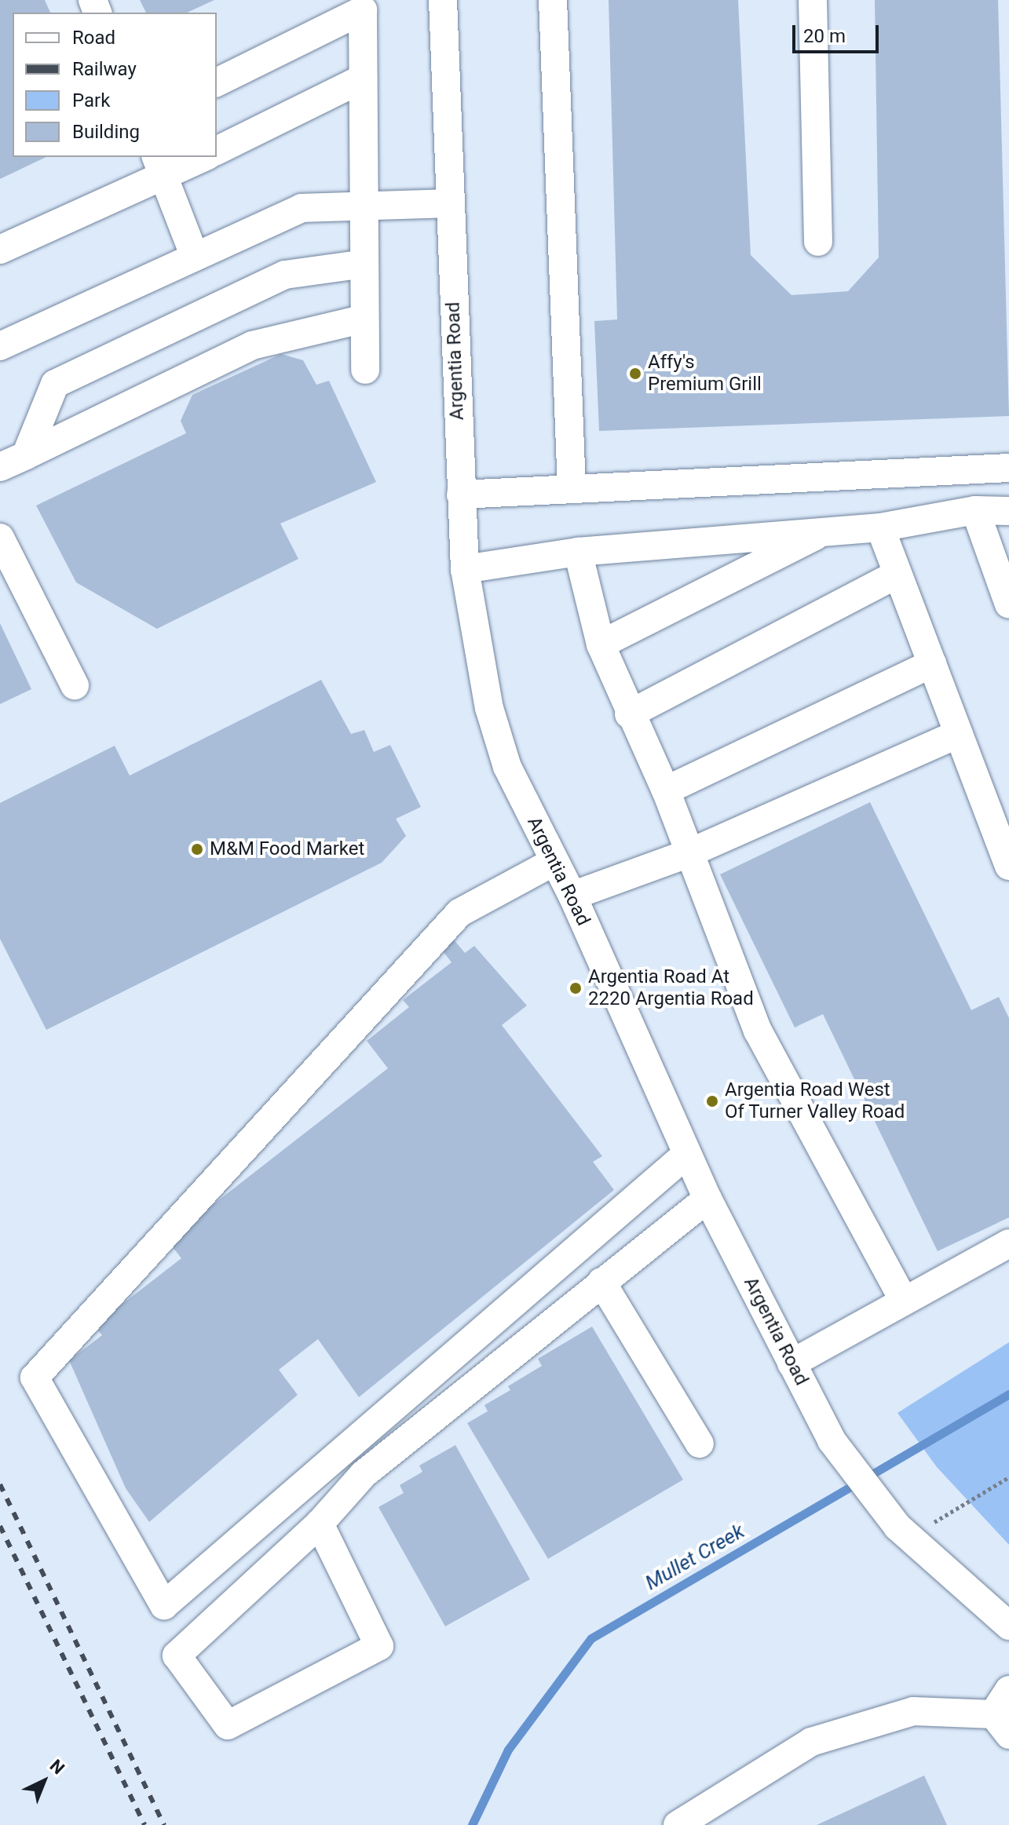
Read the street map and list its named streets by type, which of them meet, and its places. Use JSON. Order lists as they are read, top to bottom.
{
  "streets": {
    "street": ["Argentia Road"]
  },
  "water": ["Mullet Creek"],
  "places": [
    "Affy's Premium Grill",
    "M&M Food Market",
    "Argentia Road At 2220 Argentia Road",
    "Argentia Road West Of Turner Valley Road"
  ],
  "legend": [
    "Road",
    "Railway",
    "Park",
    "Building"
  ],
  "scale_bar": "20 m",
  "north": "top right"
}
